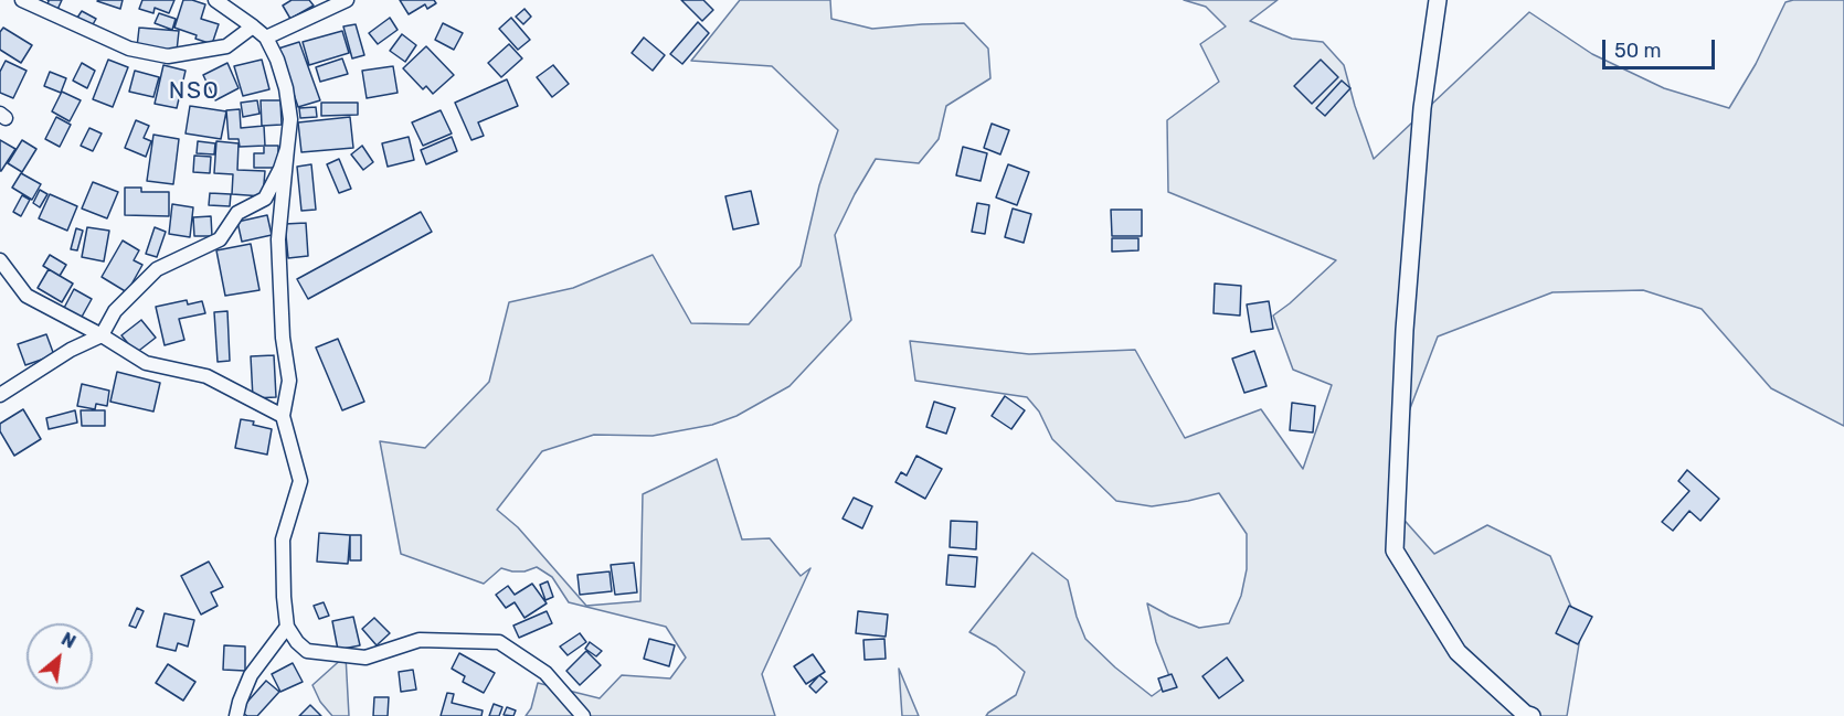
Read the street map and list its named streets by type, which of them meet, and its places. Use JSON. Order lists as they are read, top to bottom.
{
  "districts": ["NSO"],
  "scale_bar": "50 m",
  "north": "top right"
}
